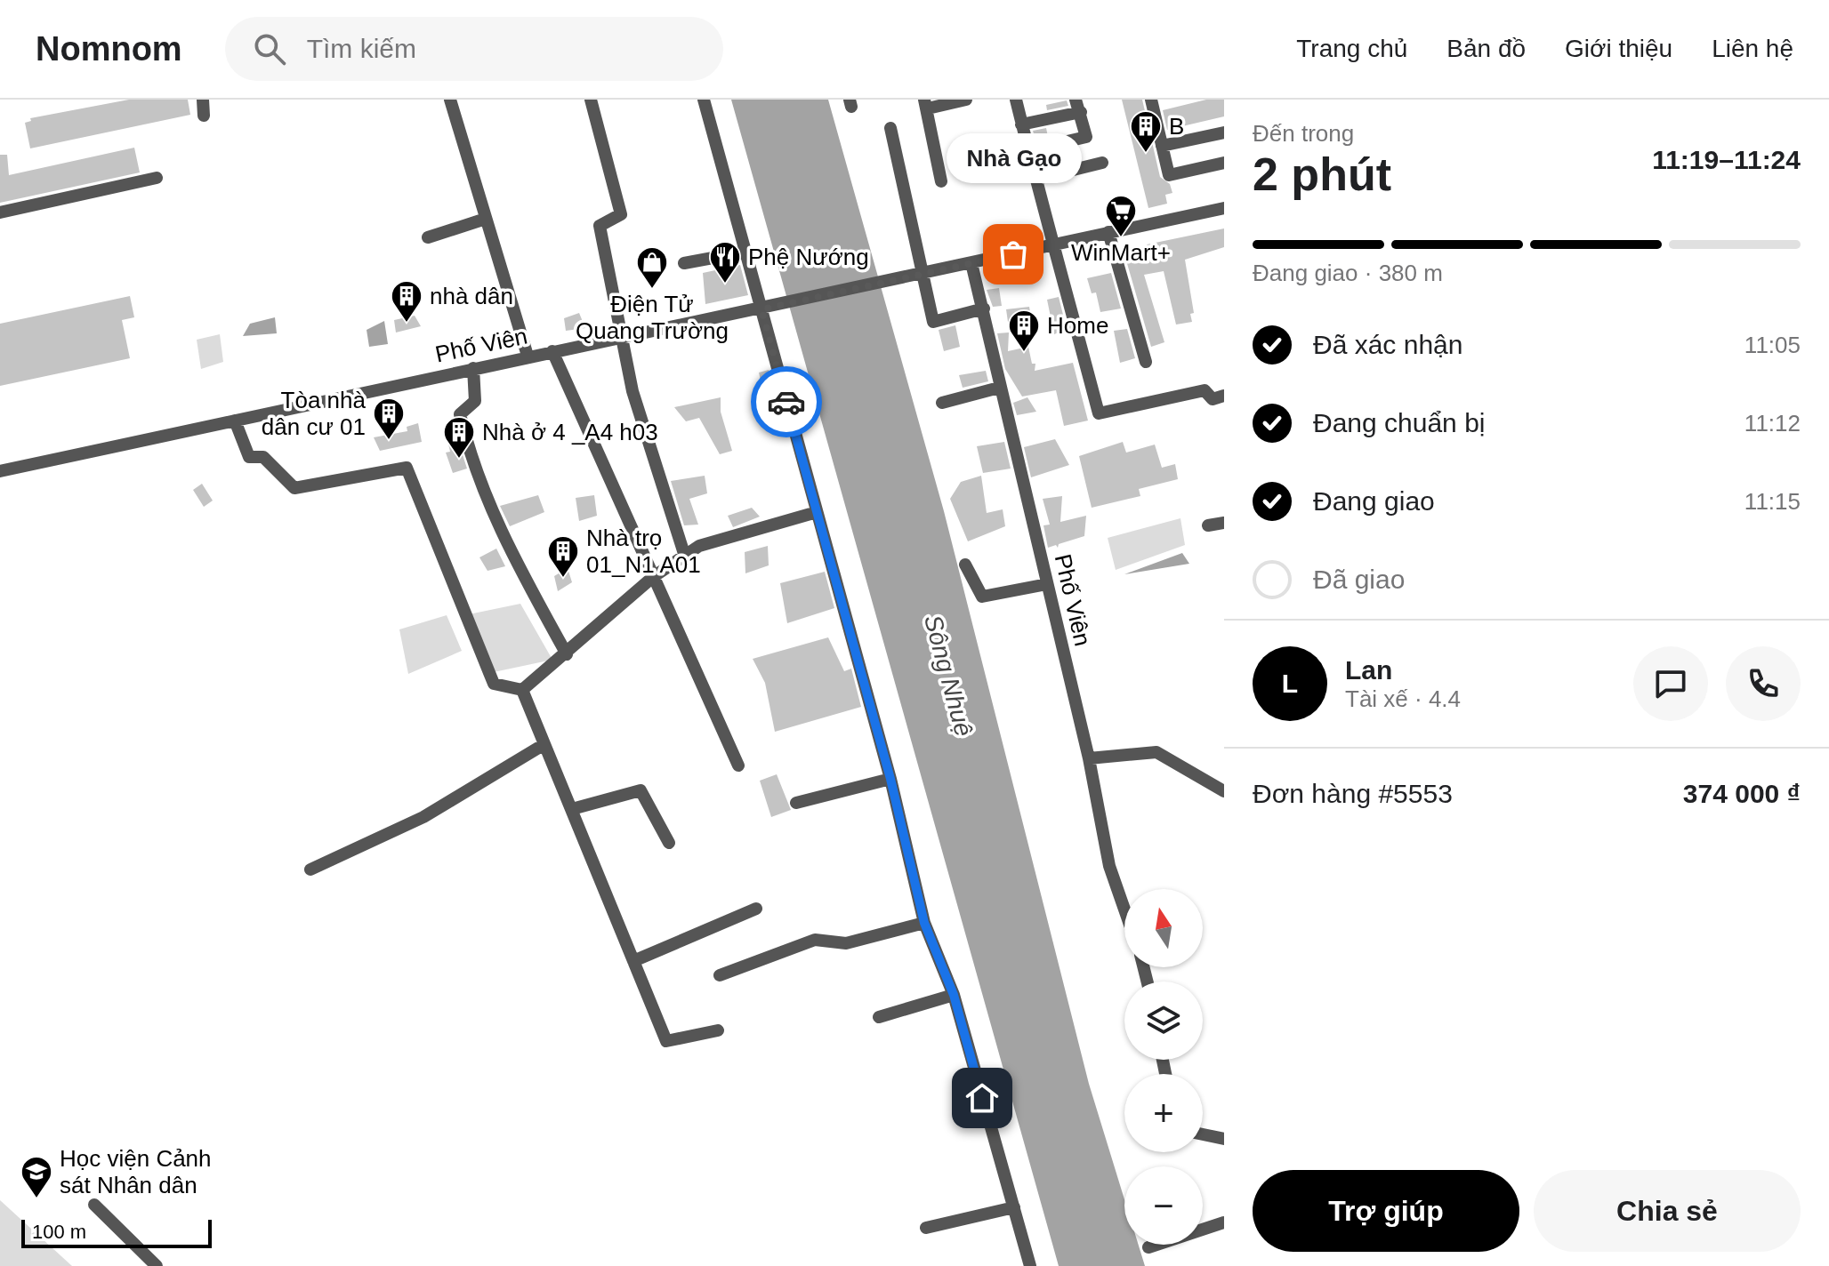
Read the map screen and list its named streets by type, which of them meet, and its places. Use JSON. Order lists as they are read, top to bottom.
{
  "streets": {
    "street": ["Phố Viên"]
  },
  "water": ["Sông Nhuệ"],
  "places": {
    "building": [
      "B",
      "nhà dân",
      "Home",
      "Tòa nhà dân cư 01",
      "Nhà ở 4 _A4 h03",
      "Nhà trọ 01_N1 A01"
    ],
    "supermarket": ["WinMart+"],
    "other": ["Nhà Gạo"],
    "restaurant": ["Phệ Nướng"],
    "shop": ["Điện Tử Quang Trường"],
    "school or university": ["Học viện Cảnh sát Nhân dân"]
  },
  "scale_bar": "100 m",
  "north": "top",
  "page": {
    "header": "Nomnom",
    "search": "Tìm kiếm",
    "nav": [
      "Trang chủ",
      "Bản đồ",
      "Giới thiệu",
      "Liên hệ"
    ],
    "heading": ["2 phút", "Đến trong", "11:19–11:24"],
    "panel": [
      "Lan",
      "Tài xế · 4.4",
      "Đơn hàng #5553",
      "374 000 ₫"
    ],
    "bubble": "Nhà Gạo",
    "bar": "Đang giao · 380 m",
    "list": [
      ["Đã xác nhận", "11:05"],
      ["Đang chuẩn bị", "11:12"],
      ["Đang giao", "11:15"],
      "Đã giao"
    ],
    "round": "L",
    "map_buttons": ["+", "−"],
    "buttons": ["Trợ giúp", "Chia sẻ"],
    "scale": "100 m"
  }
}
